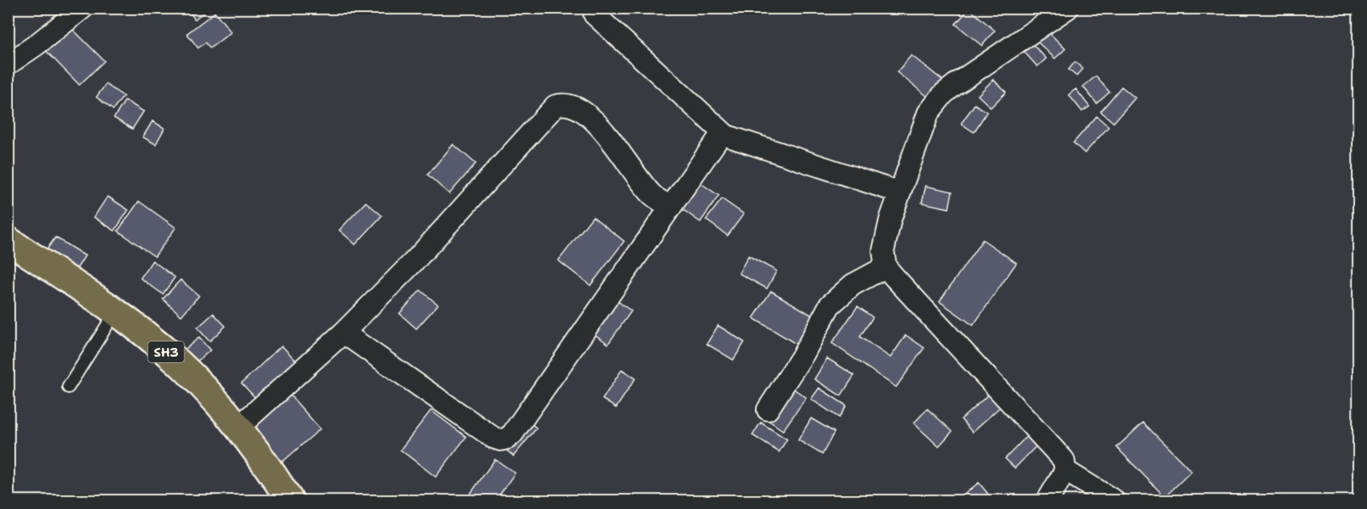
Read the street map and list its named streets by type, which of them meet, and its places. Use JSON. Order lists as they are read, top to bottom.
{
  "streets": {
    "main road": ["SH3"]
  }
}
